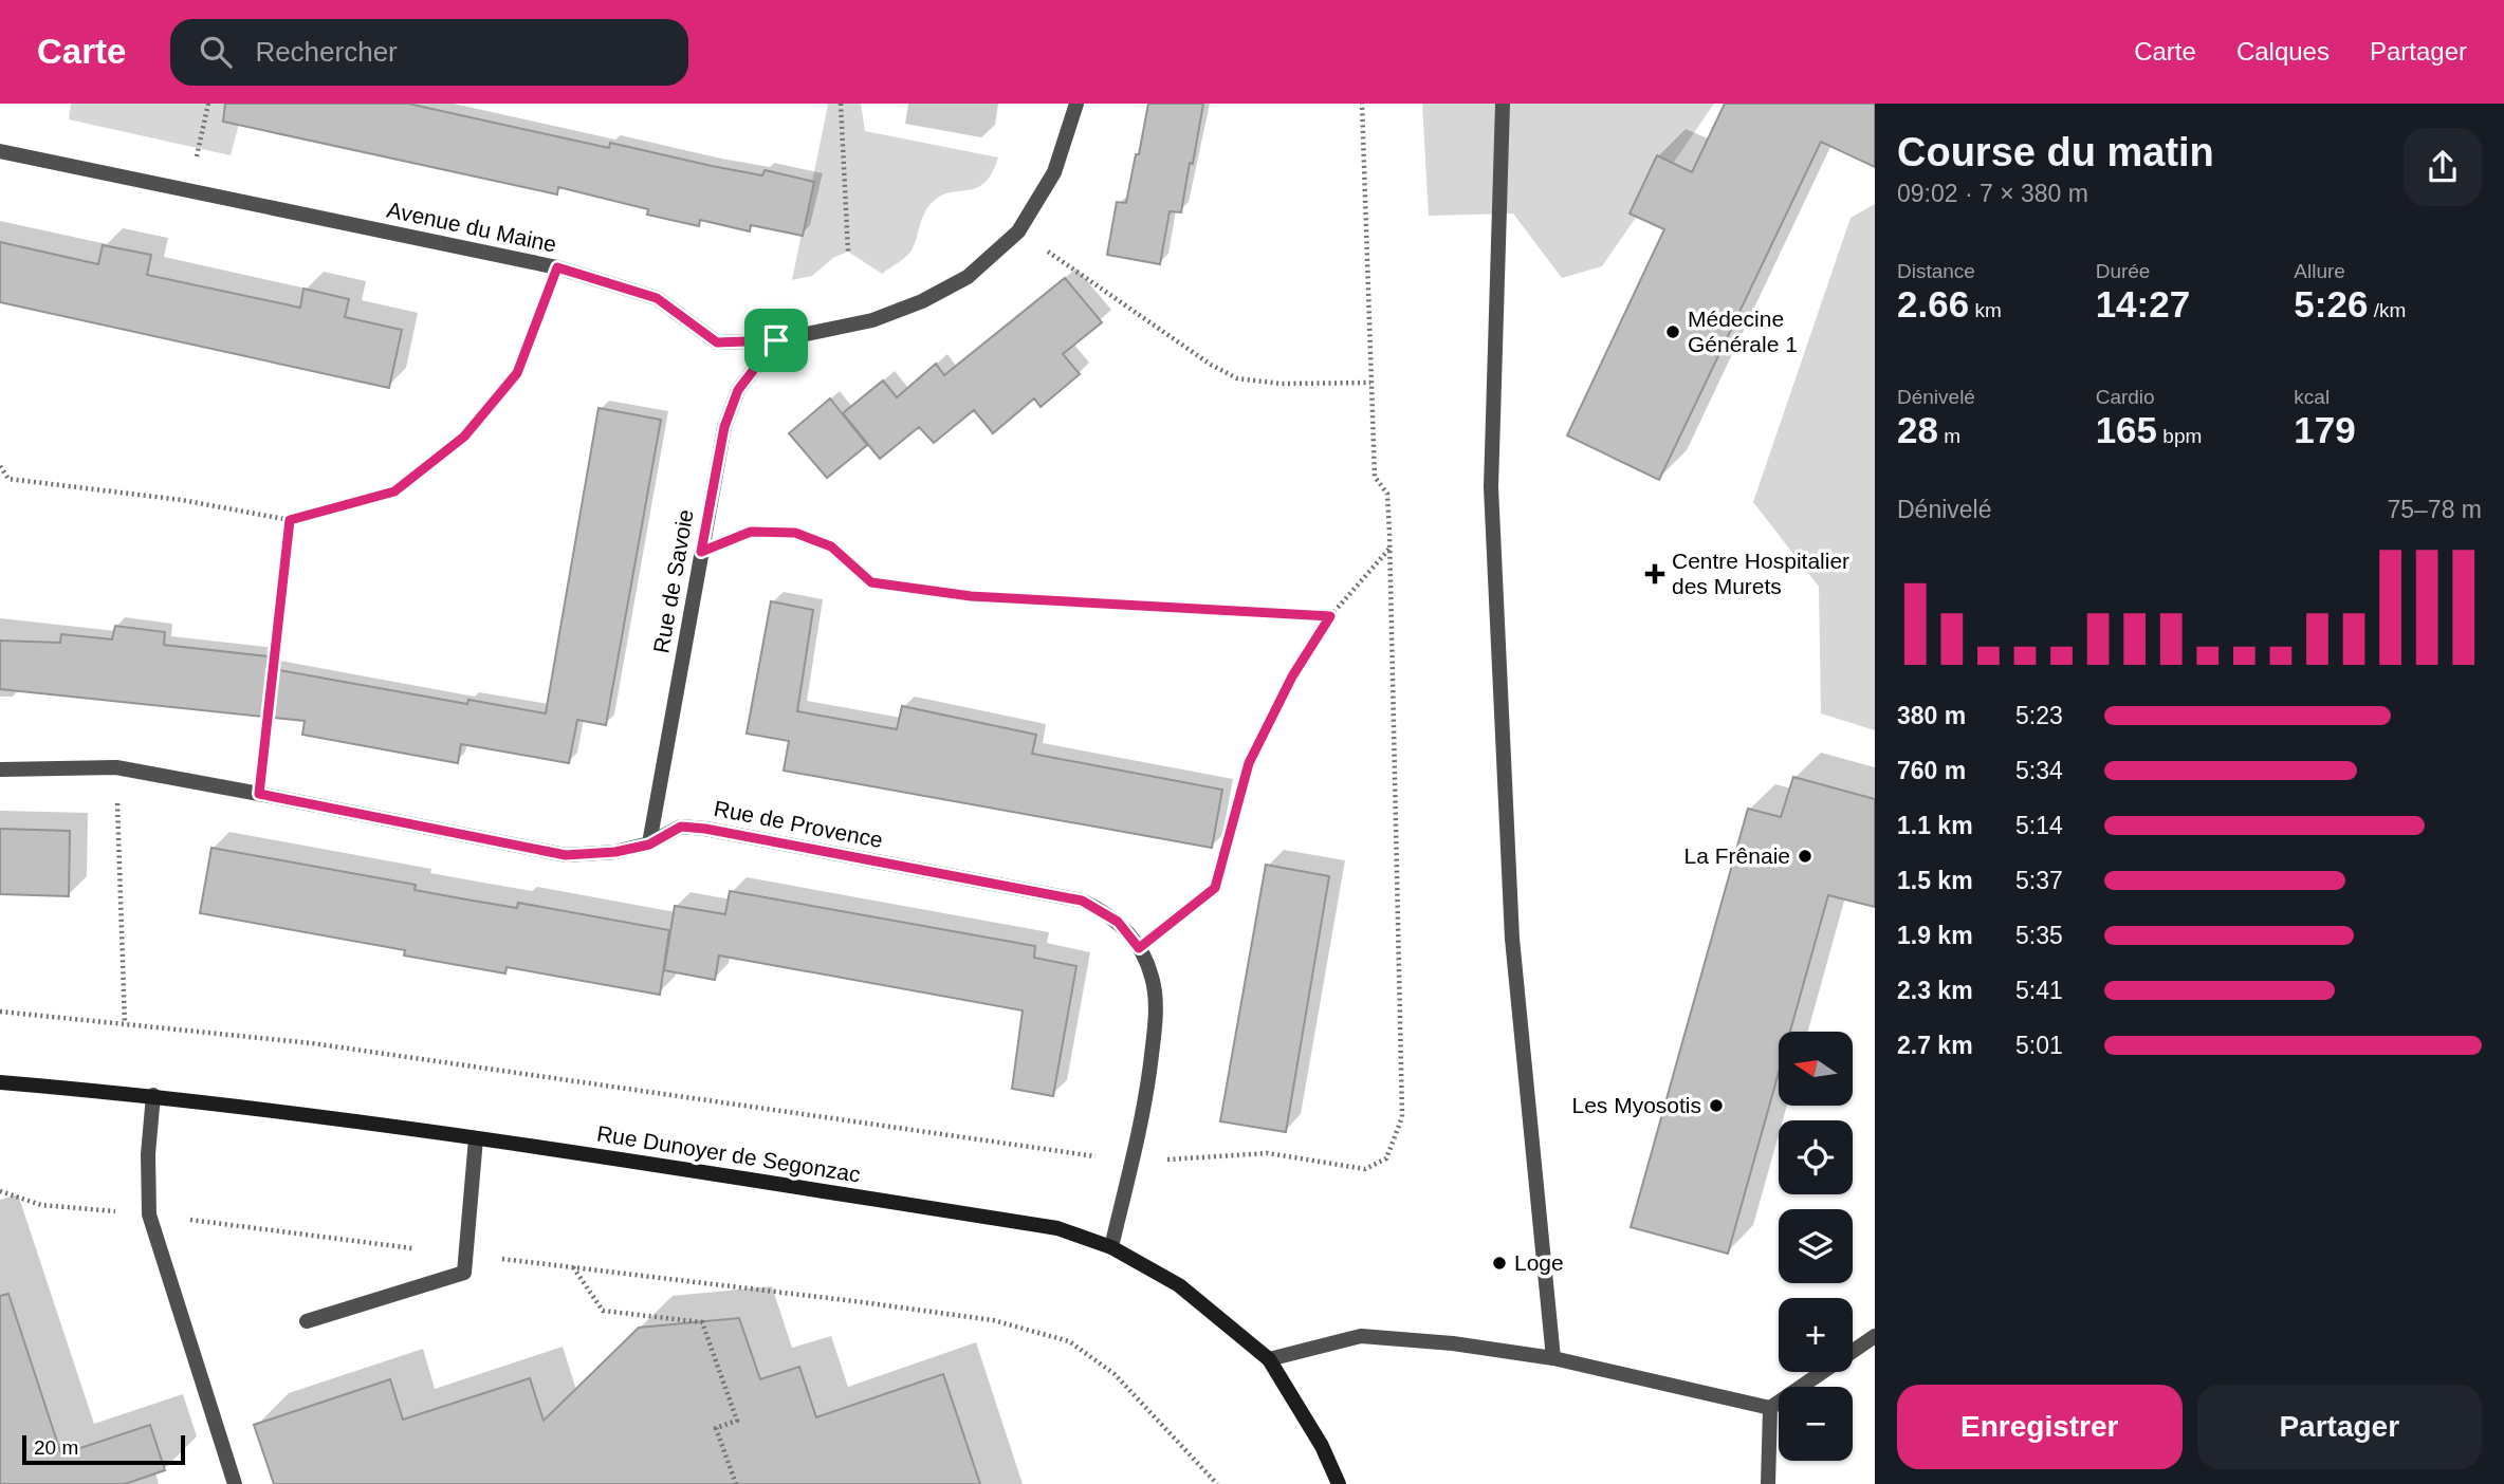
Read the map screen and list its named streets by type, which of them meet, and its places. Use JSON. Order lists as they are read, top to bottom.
{
  "streets": {
    "main road": ["Rue Dunoyer de Segonzac"],
    "street": ["Avenue du Maine", "Rue de Savoie", "Rue de Provence"]
  },
  "crossings": [
    ["Avenue du Maine", "Rue de Savoie"],
    ["Rue de Savoie", "Rue de Provence"],
    ["Rue de Provence", "Rue Dunoyer de Segonzac"]
  ],
  "places": {
    "other": [
      "Médecine Générale 1",
      "La Frênaie",
      "Les Myosotis",
      "Loge"
    ],
    "health": ["Centre Hospitalier des Murets"]
  },
  "scale_bar": "20 m",
  "north": "left",
  "page": {
    "header": "Carte",
    "search": "Rechercher",
    "nav": ["Carte", "Calques", "Partager"],
    "heading": ["Course du matin", "09:02 · 7 × 380 m"],
    "stats": [
      ["Distance", "2.66 km"],
      ["Durée", "14:27"],
      ["Allure", "5:26 /km"],
      ["Dénivelé", "28 m"],
      ["Cardio", "165 bpm"],
      ["kcal", "179"]
    ],
    "chart": ["Dénivelé", "75–78 m"],
    "list": [
      {
        "name": "380 m",
        "note": "5:23"
      },
      {
        "name": "760 m",
        "note": "5:34"
      },
      {
        "name": "1.1 km",
        "note": "5:14"
      },
      {
        "name": "1.5 km",
        "note": "5:37"
      },
      {
        "name": "1.9 km",
        "note": "5:35"
      },
      {
        "name": "2.3 km",
        "note": "5:41"
      },
      {
        "name": "2.7 km",
        "note": "5:01"
      }
    ],
    "map_buttons": ["+", "−"],
    "buttons": ["Enregistrer", "Partager"],
    "scale": "20 m"
  }
}
